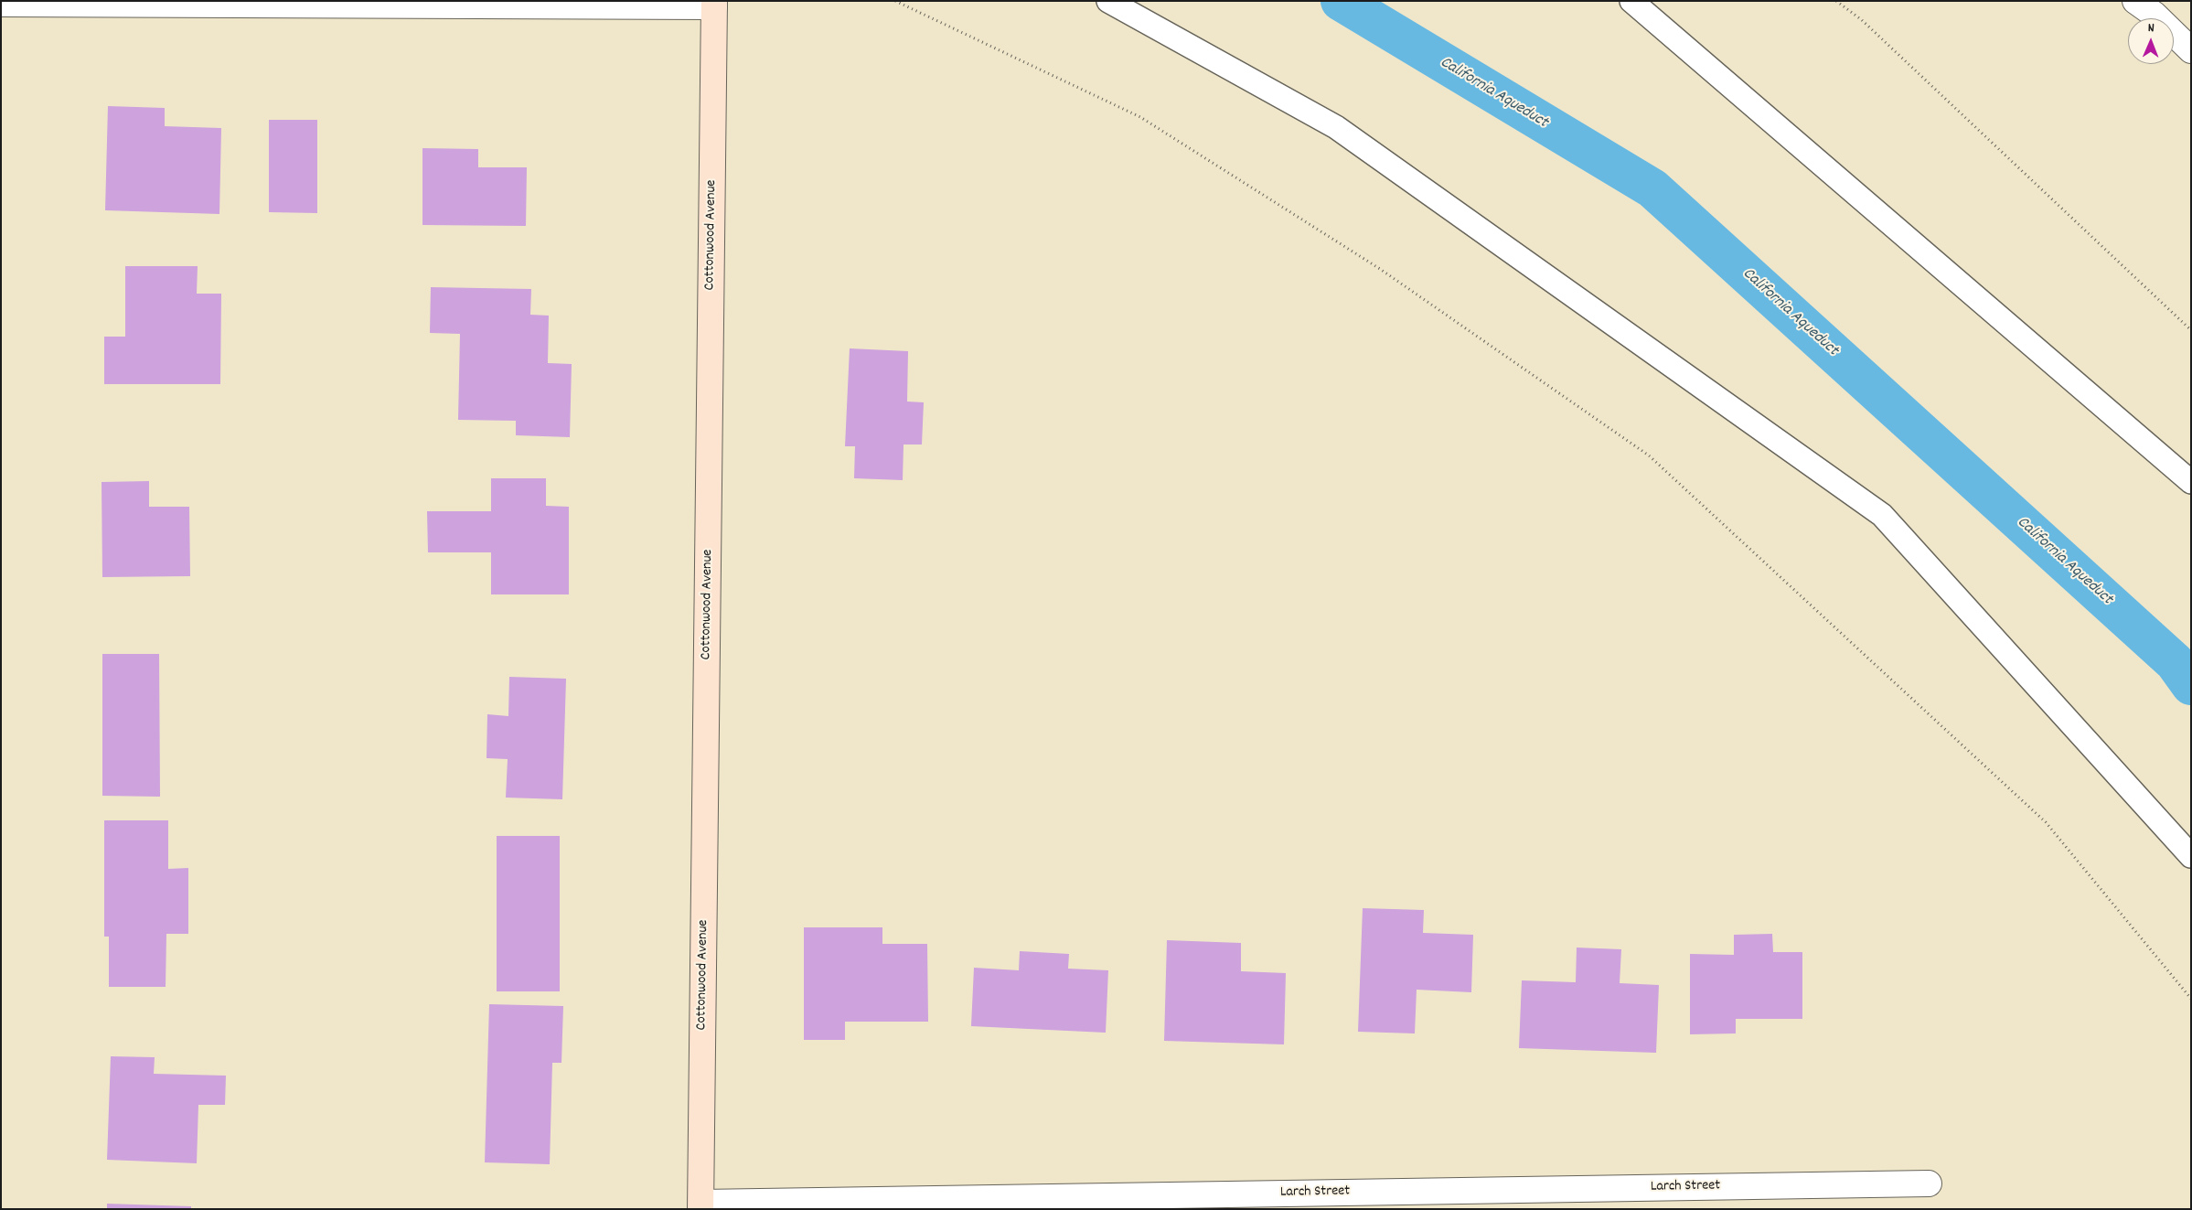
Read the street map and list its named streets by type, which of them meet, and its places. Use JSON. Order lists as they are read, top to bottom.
{
  "streets": {
    "street": ["Cottonwood Avenue", "Larch Street"]
  },
  "crossings": [
    ["Cottonwood Avenue", "Larch Street"]
  ],
  "water": ["California Aqueduct"],
  "north": "top"
}
